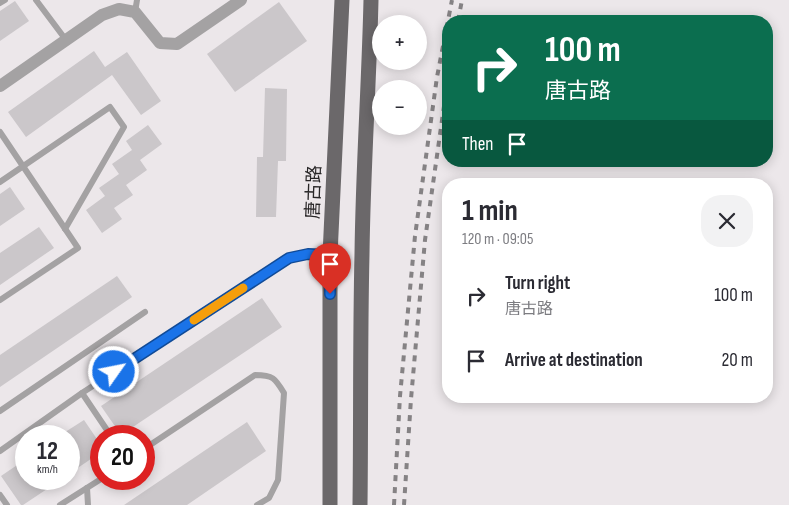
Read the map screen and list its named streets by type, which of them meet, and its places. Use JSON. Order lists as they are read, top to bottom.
{
  "streets": {
    "main road": ["唐古路"]
  },
  "page": {
    "map_buttons": ["+", "−"],
    "turn": ["100 m", "唐古路"],
    "then": "Then",
    "heading": ["1 min", "120 m · 09:05"],
    "list": [
      {
        "name": "Turn right",
        "note": "唐古路",
        "value": "100 m"
      },
      {
        "name": "Arrive at destination",
        "value": "20 m"
      }
    ],
    "speed": "12 km/h",
    "limit": "20"
  }
}
